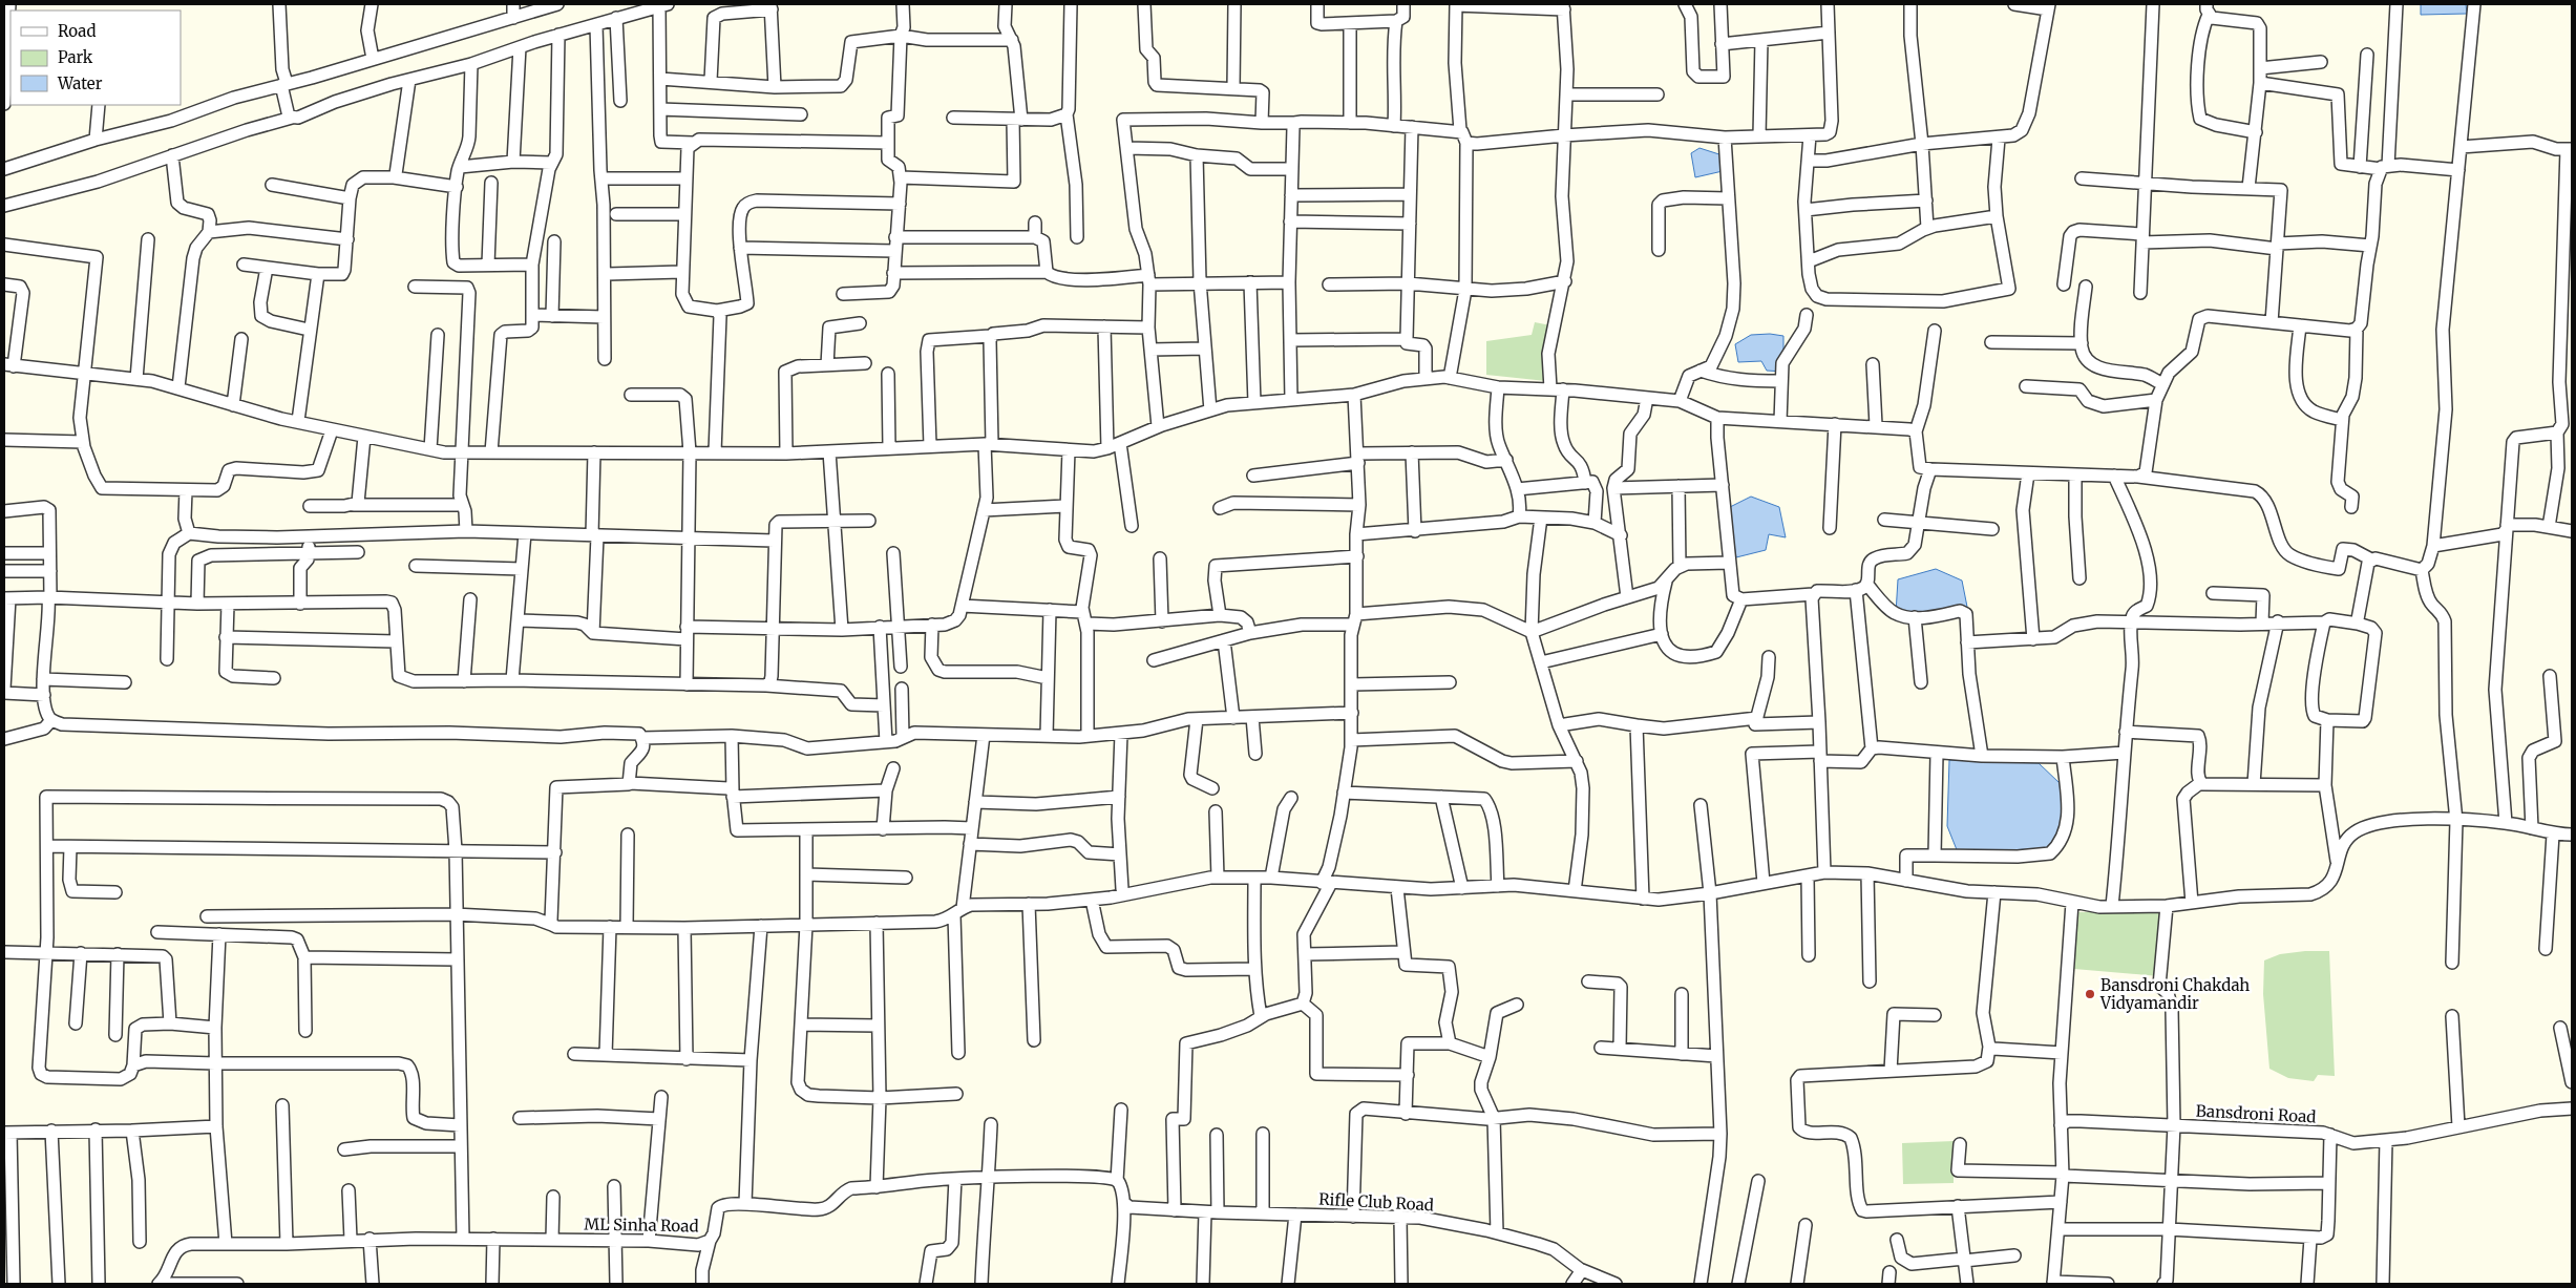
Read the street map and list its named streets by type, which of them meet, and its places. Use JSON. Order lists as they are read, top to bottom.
{
  "streets": {
    "street": ["Bansdroni Road", "Rifle Club Road", "ML Sinha Road"]
  },
  "places": ["Bansdroni Chakdah Vidyamandir"],
  "legend": ["Road", "Park", "Water"]
}
